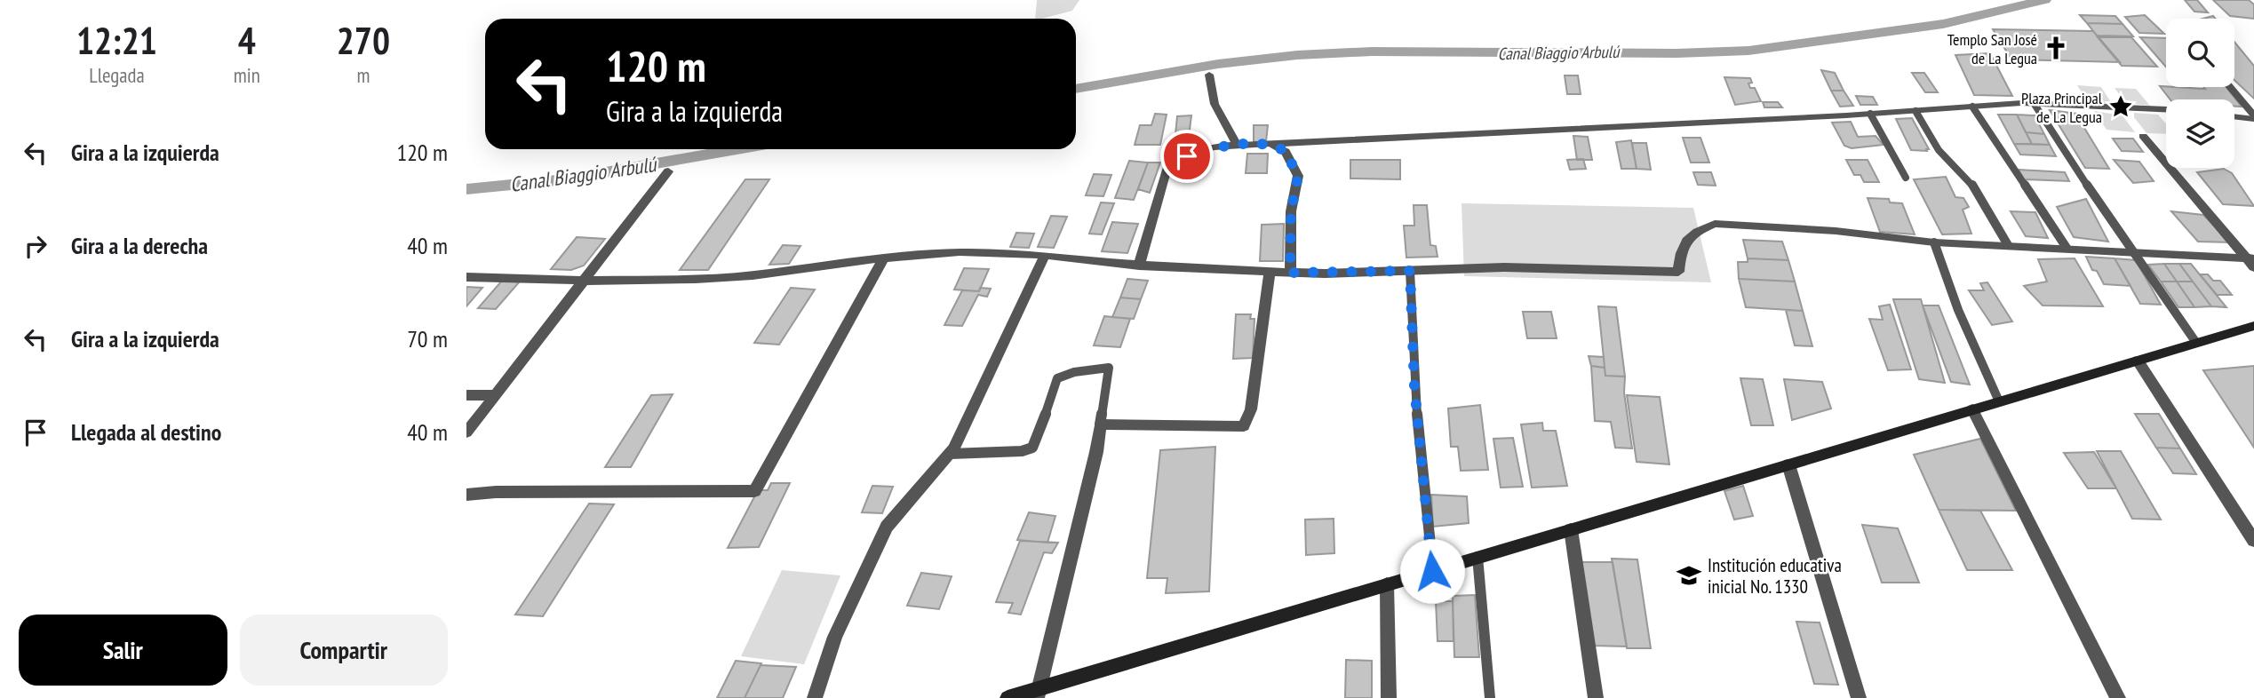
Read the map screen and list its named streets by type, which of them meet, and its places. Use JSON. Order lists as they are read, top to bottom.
{
  "water": ["Canal Biaggio Arbulú"],
  "places": {
    "church": ["Templo San José de La Legua"],
    "place": ["Plaza Principal de La Legua"],
    "school or university": ["Institución educativa inicial No. 1330"]
  },
  "page": {
    "eta": [
      "12:21",
      "Llegada",
      "4",
      "min",
      "270",
      "m"
    ],
    "turn": ["120 m", "Gira a la izquierda"],
    "list": [
      {
        "name": "Gira a la izquierda",
        "value": "120 m"
      },
      {
        "name": "Gira a la derecha",
        "value": "40 m"
      },
      {
        "name": "Gira a la izquierda",
        "value": "70 m"
      },
      {
        "name": "Llegada al destino",
        "value": "40 m"
      }
    ],
    "buttons": ["Salir", "Compartir"]
  }
}
